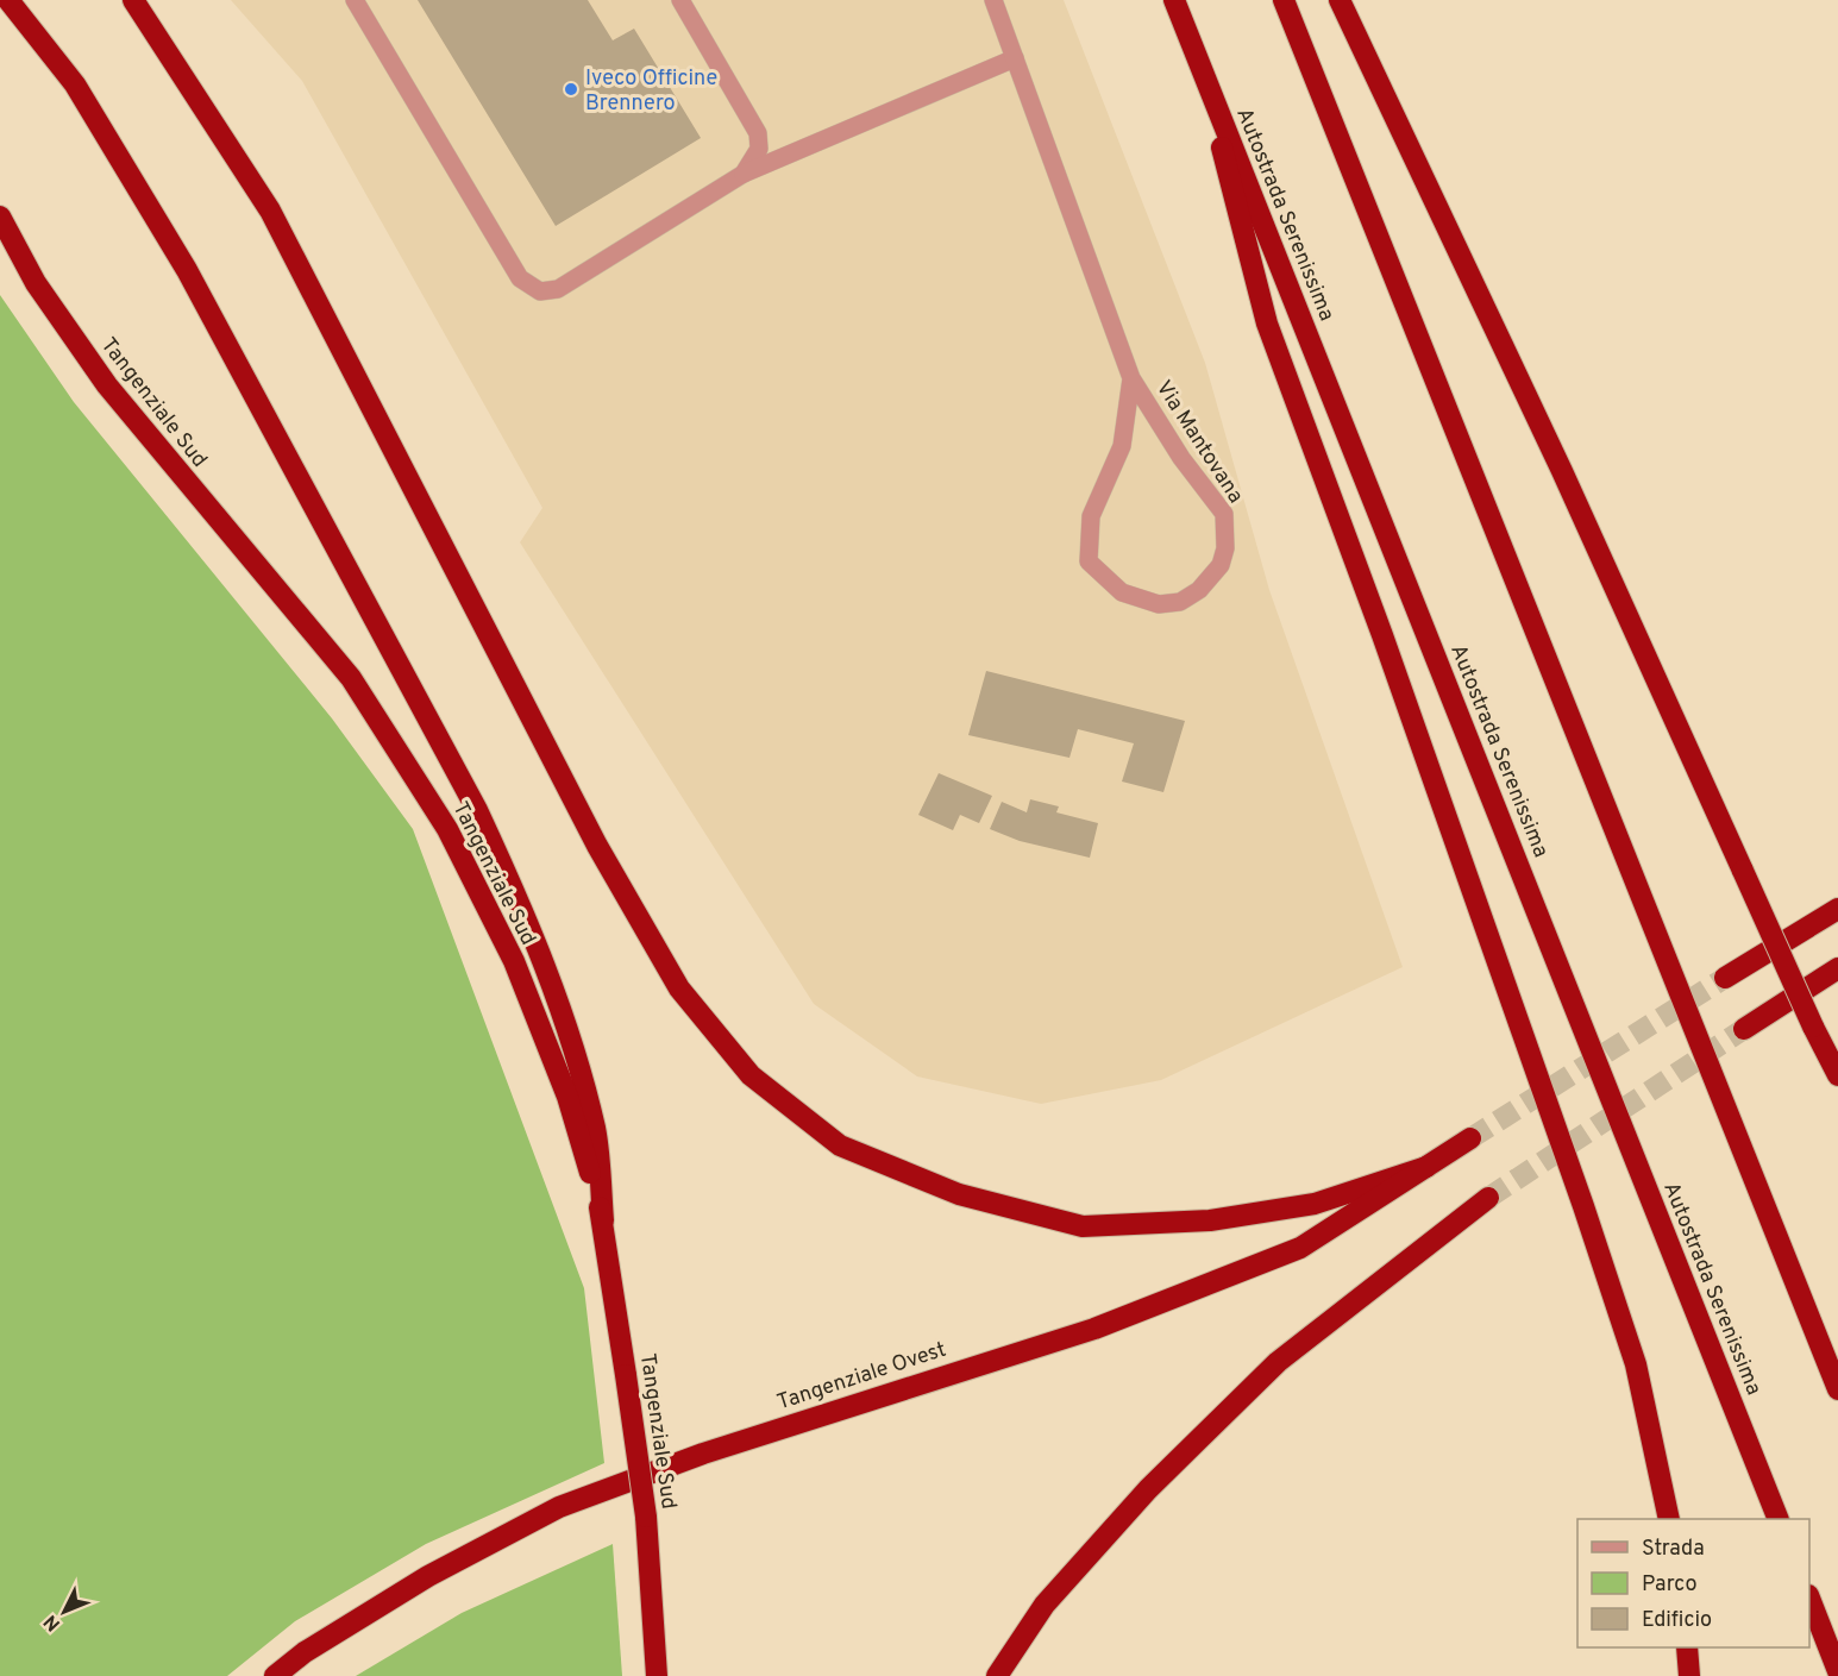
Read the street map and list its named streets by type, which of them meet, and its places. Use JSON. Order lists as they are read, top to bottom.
{
  "streets": {
    "highway": ["Autostrada Serenissima", "Tangenziale Sud", "Tangenziale Ovest"],
    "street": ["Via Mantovana"]
  },
  "places": ["Iveco Officine Brennero"],
  "legend": ["Strada", "Parco", "Edificio"],
  "north": "bottom left"
}
